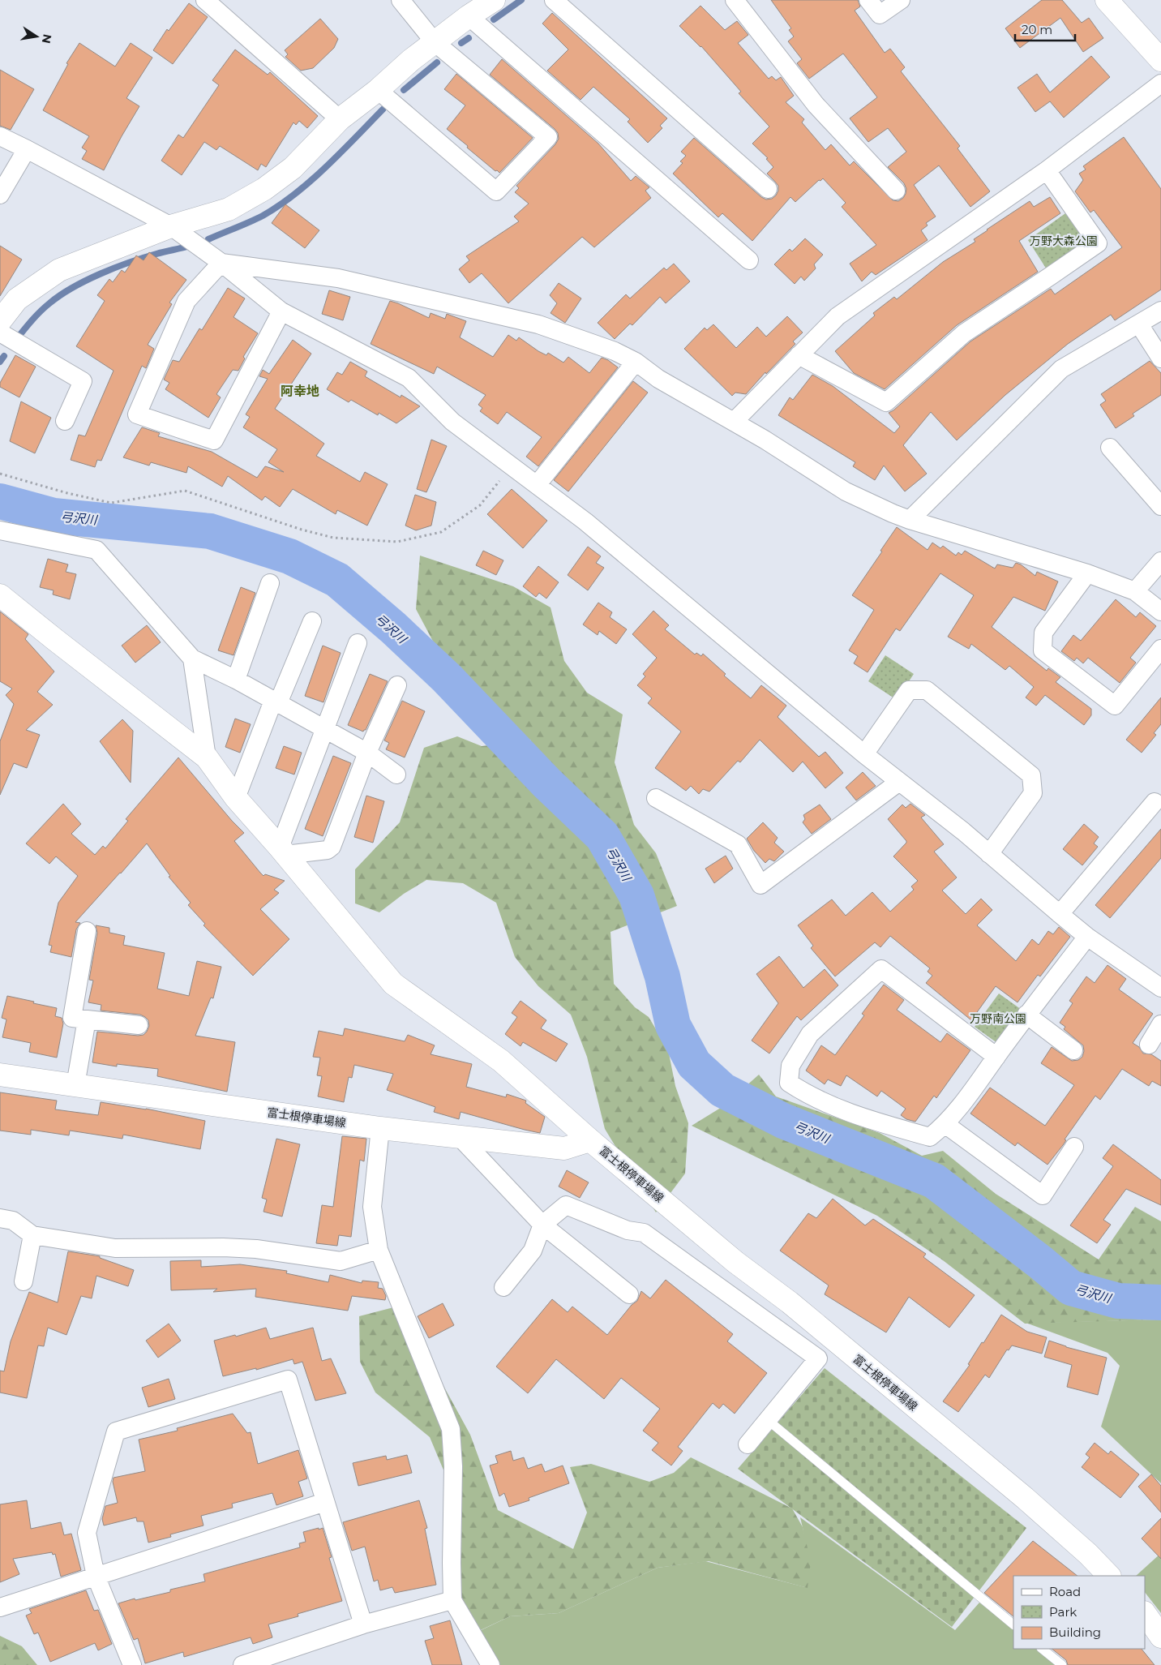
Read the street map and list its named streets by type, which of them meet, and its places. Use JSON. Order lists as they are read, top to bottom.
{
  "streets": {
    "street": ["富士根停車場線"]
  },
  "districts": ["阿幸地"],
  "water": ["弓沢川"],
  "parks": ["万野大森公園", "万野南公園"],
  "legend": ["Road", "Park", "Building"],
  "scale_bar": "20 m",
  "north": "right"
}
